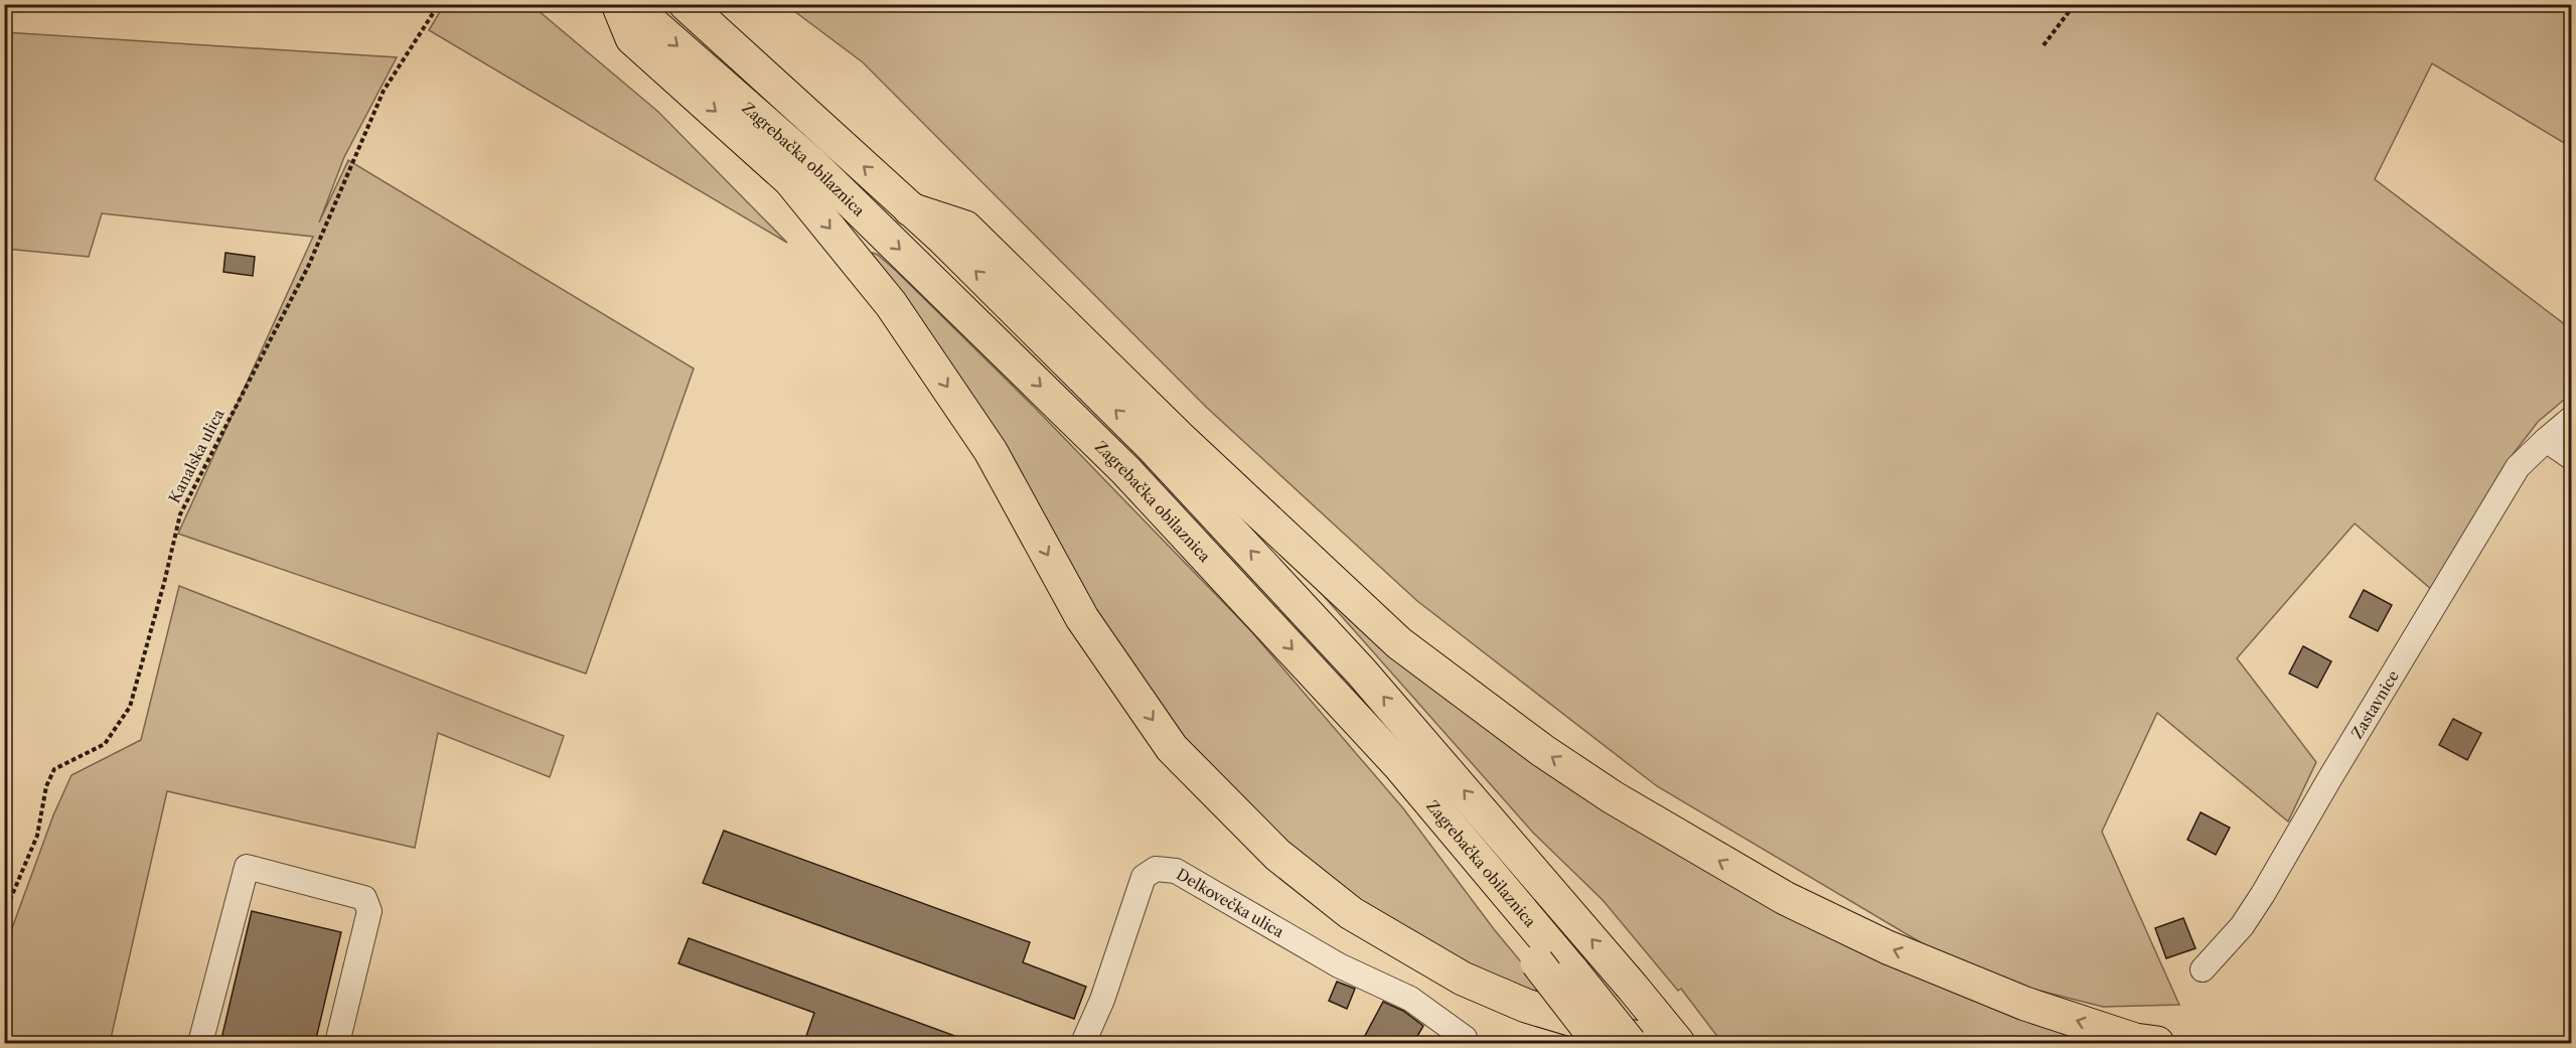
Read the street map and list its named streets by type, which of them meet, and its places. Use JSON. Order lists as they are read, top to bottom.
{
  "streets": {
    "highway": ["Zagrebačka obilaznica"],
    "street": ["Zastavnice", "Delkovečka ulica"],
    "path": ["Kanalska ulica"]
  }
}
